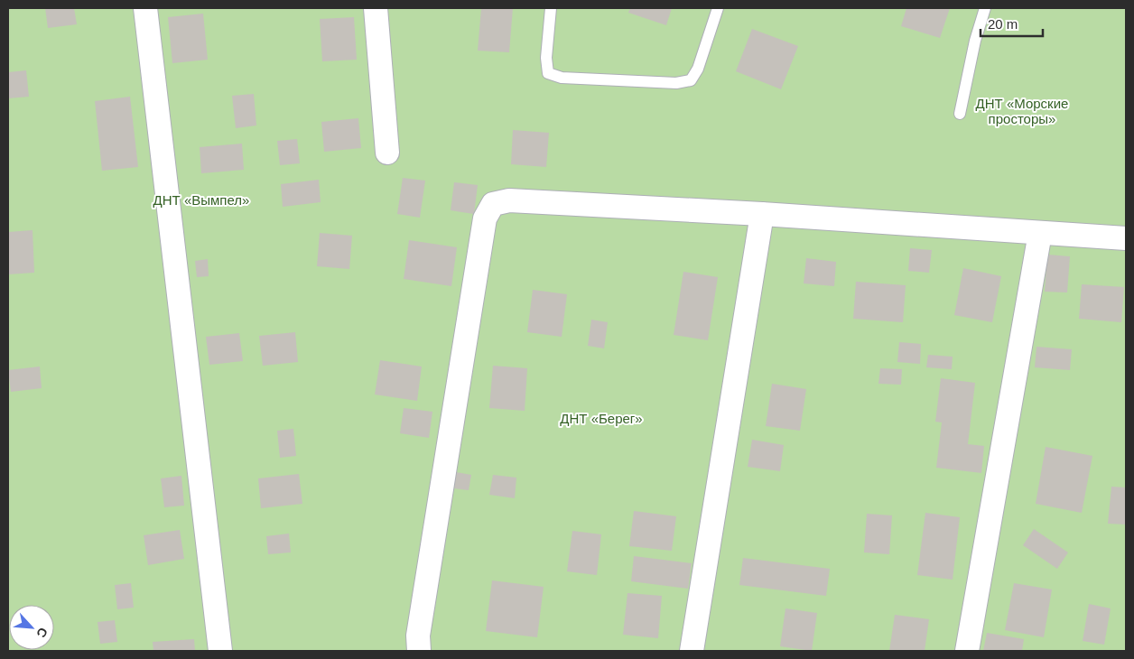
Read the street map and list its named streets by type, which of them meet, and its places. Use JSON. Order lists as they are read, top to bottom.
{
  "parks": ["ДНТ «Морские просторы»", "ДНТ «Вымпел»", "ДНТ «Берег»"],
  "scale_bar": "20 m",
  "north": "bottom right"
}
